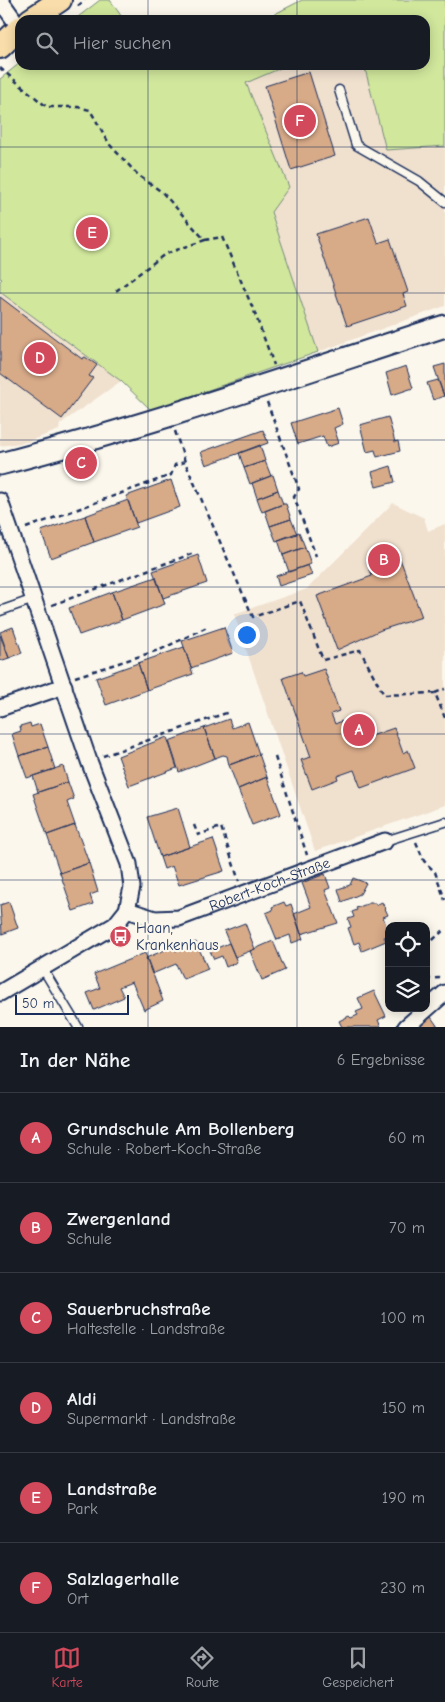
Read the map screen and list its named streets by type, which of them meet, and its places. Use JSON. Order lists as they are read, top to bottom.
{
  "streets": {
    "street": ["Robert-Koch-Straße"]
  },
  "places": {
    "bus stop": ["Haan, Krankenhaus"]
  },
  "scale_bar": "50 m",
  "page": {
    "search": "Hier suchen",
    "pins": [
      "F",
      "E",
      "D",
      "C",
      "B",
      "A"
    ],
    "scale": "50 m",
    "heading": ["In der Nähe", "6 Ergebnisse"],
    "list": [
      {
        "mark": "A",
        "name": "Grundschule Am Bollenberg",
        "note": "Schule · Robert-Koch-Straße",
        "value": "60 m"
      },
      {
        "mark": "B",
        "name": "Zwergenland",
        "note": "Schule",
        "value": "70 m"
      },
      {
        "mark": "C",
        "name": "Sauerbruchstraße",
        "note": "Haltestelle · Landstraße",
        "value": "100 m"
      },
      {
        "mark": "D",
        "name": "Aldi",
        "note": "Supermarkt · Landstraße",
        "value": "150 m"
      },
      {
        "mark": "E",
        "name": "Landstraße",
        "note": "Park",
        "value": "190 m"
      },
      {
        "mark": "F",
        "name": "Salzlagerhalle",
        "note": "Ort",
        "value": "230 m"
      }
    ],
    "nav": ["Karte", "Route", "Gespeichert"]
  }
}
